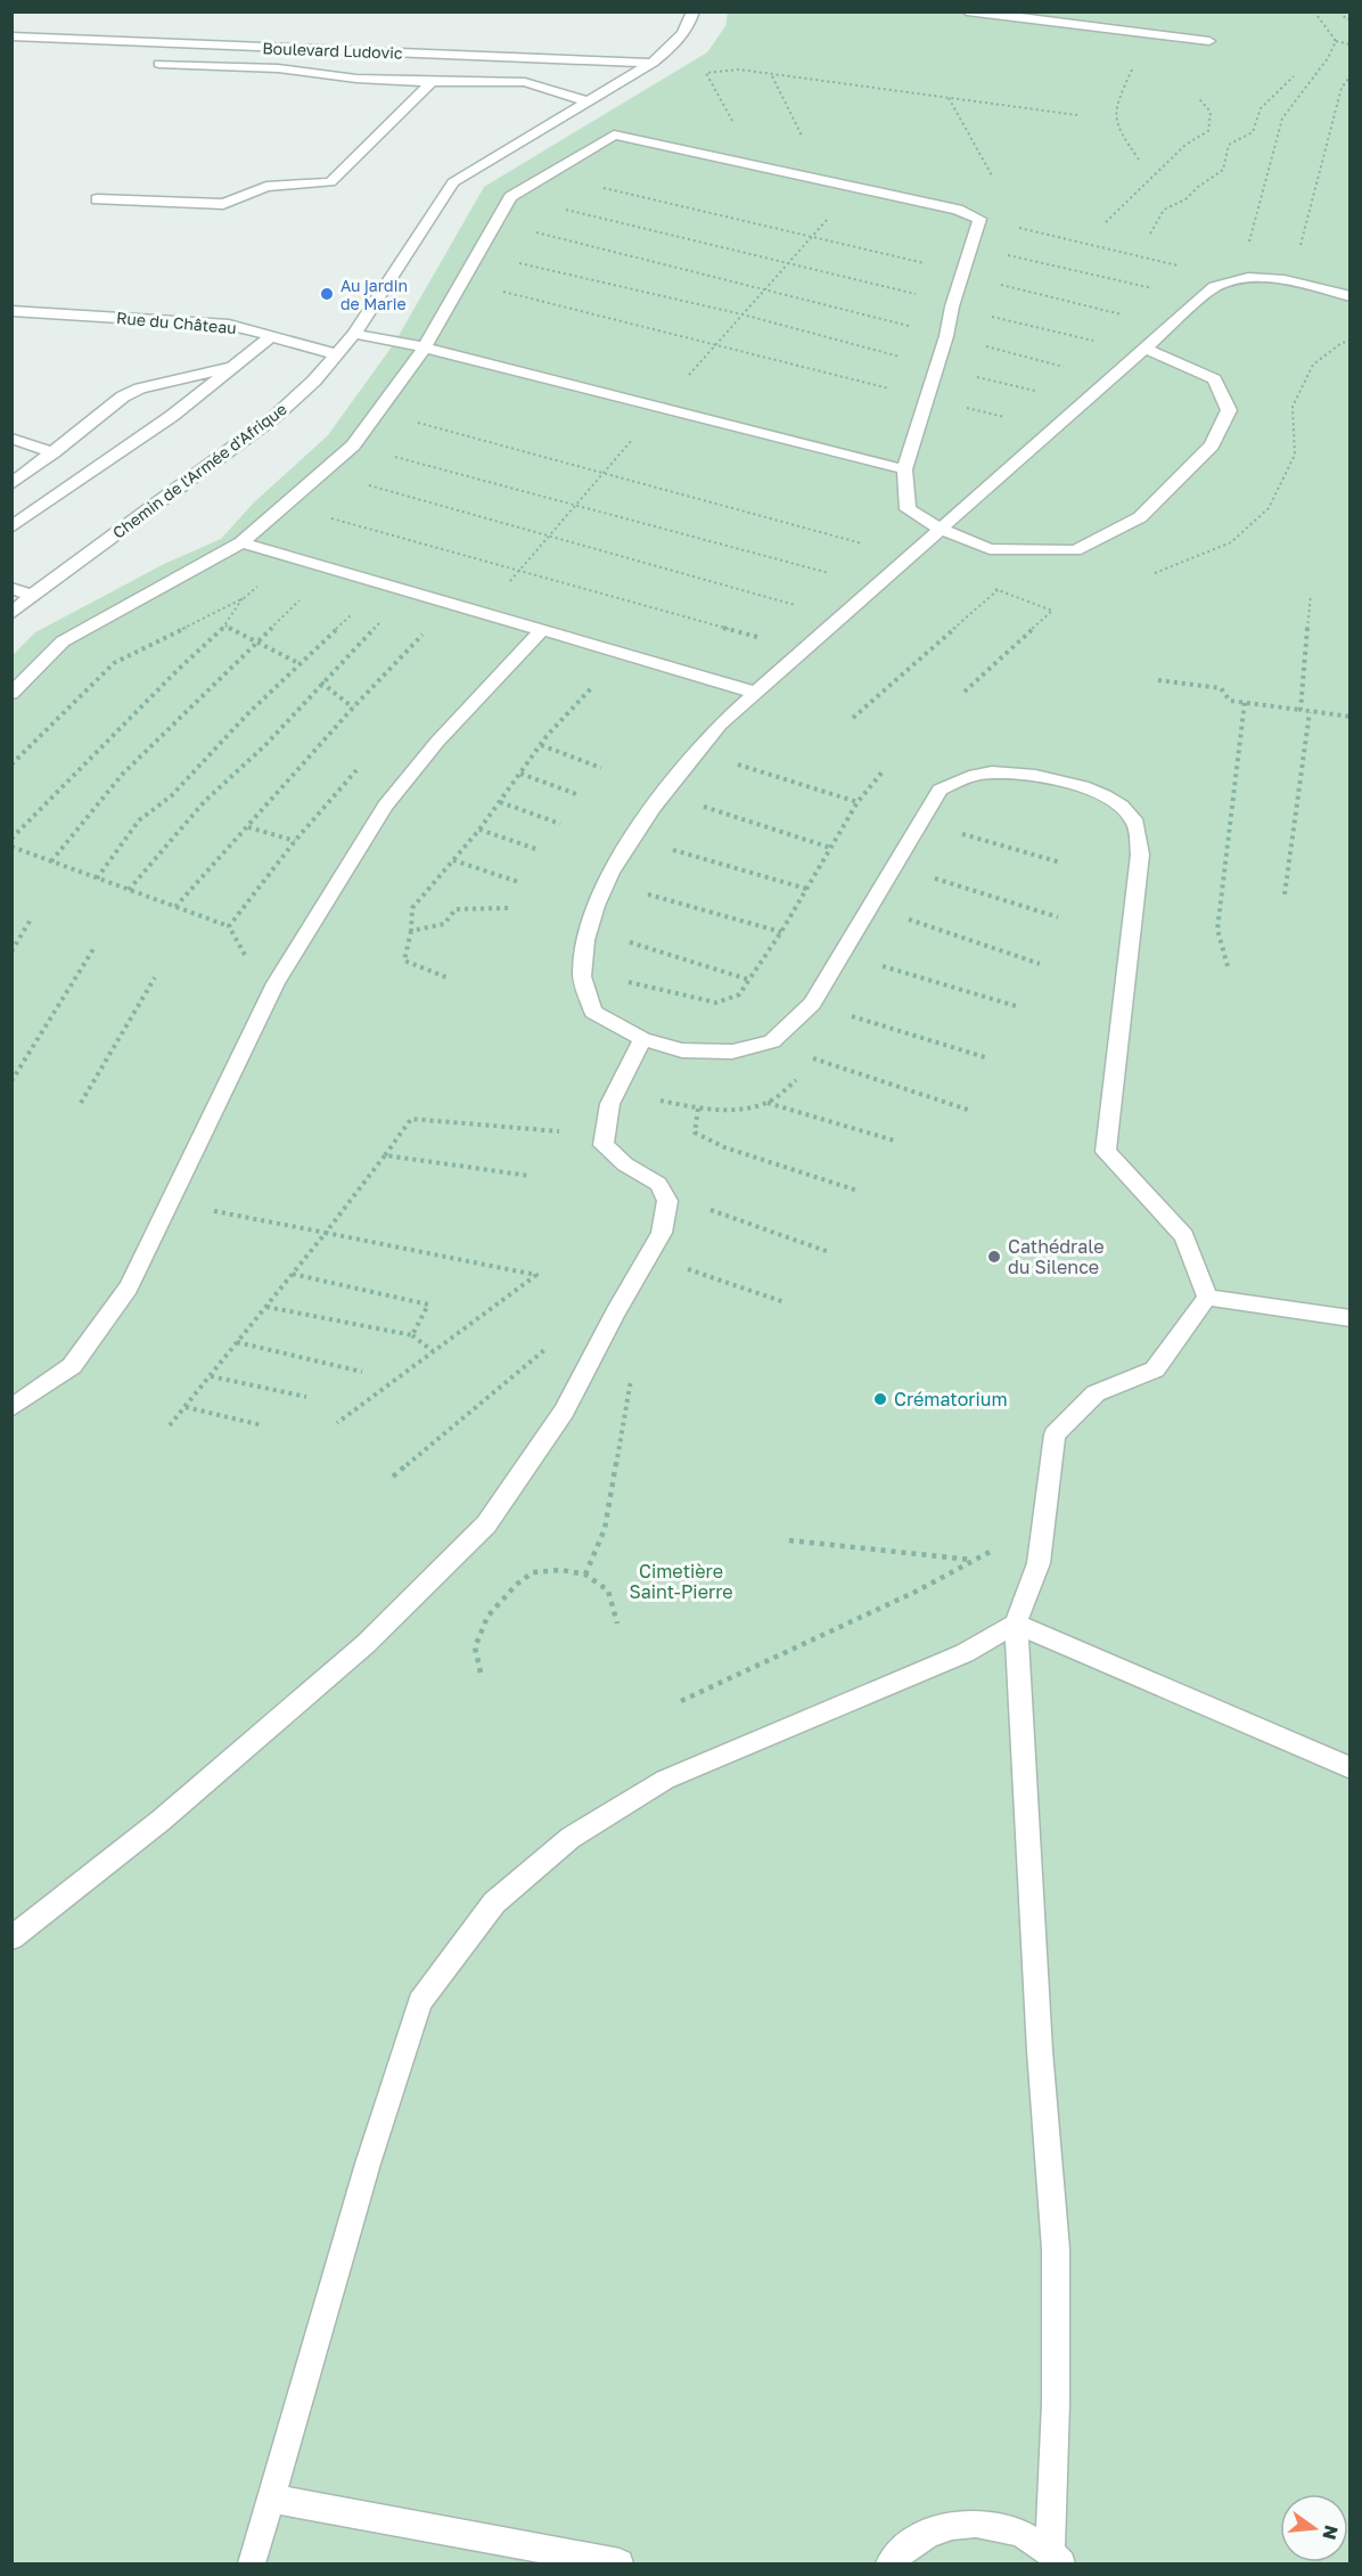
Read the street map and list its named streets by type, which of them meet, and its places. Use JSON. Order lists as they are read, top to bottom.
{
  "streets": {
    "street": ["Boulevard Ludovic", "Rue du Château", "Chemin de l'Armée d'Afrique"]
  },
  "crossings": [
    ["Boulevard Ludovic", "Chemin de l'Armée d'Afrique"],
    ["Rue du Château", "Chemin de l'Armée d'Afrique"]
  ],
  "parks": ["Cimetière Saint-Pierre"],
  "places": ["Au jardin de Marie", "Cathédrale du Silence", "Crématorium"],
  "north": "right"
}
